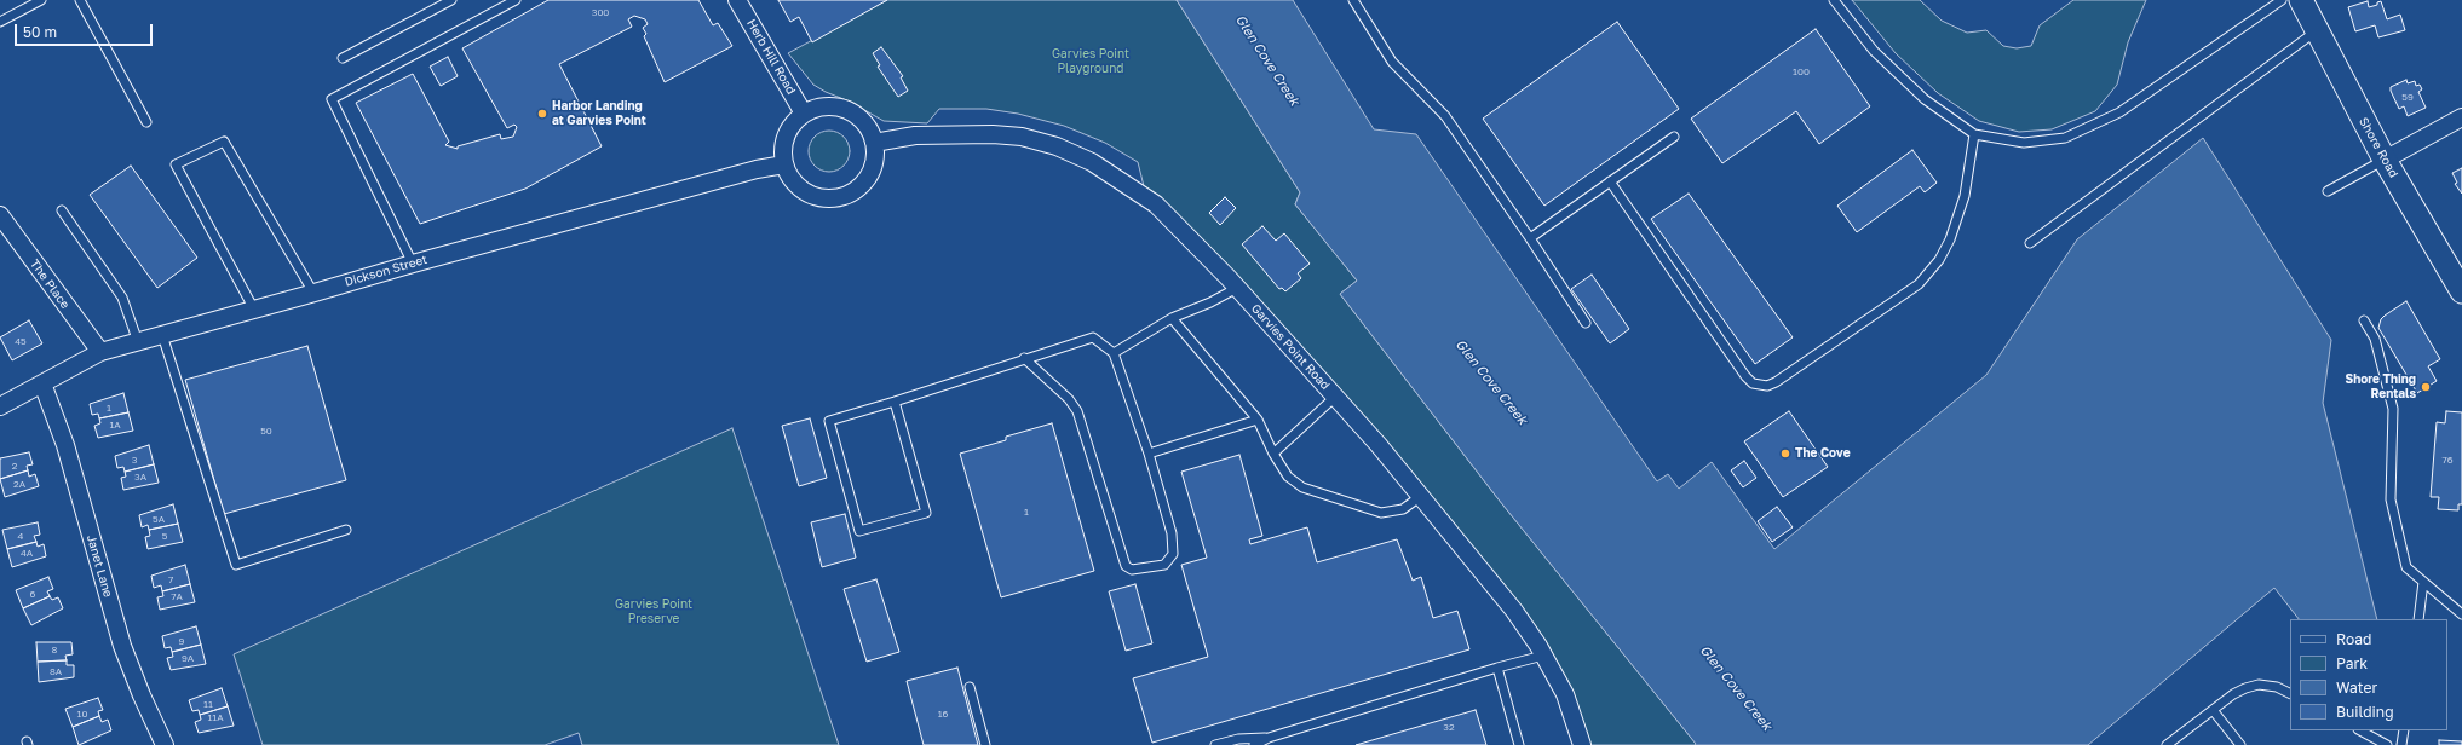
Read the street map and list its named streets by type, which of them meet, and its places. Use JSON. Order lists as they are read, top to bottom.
{
  "streets": {
    "main road": ["Shore Road"],
    "street": [
      "Herb Hill Road",
      "Dickson Street",
      "The Place",
      "Garvies Point Road",
      "Janet Lane"
    ]
  },
  "crossings": [
    ["Herb Hill Road", "Dickson Street"],
    ["Herb Hill Road", "Garvies Point Road"],
    ["Dickson Street", "The Place"],
    ["Dickson Street", "Garvies Point Road"],
    ["Dickson Street", "Janet Lane"]
  ],
  "water": ["Glen Cove Creek"],
  "parks": ["Garvies Point Playground", "Garvies Point Preserve"],
  "places": ["Harbor Landing at Garvies Point", "Shore Thing Rentals", "The Cove"],
  "house_numbers": [
    "300",
    "100",
    "59",
    "45",
    "1",
    "1A",
    "50",
    "3",
    "76",
    "2",
    "3A",
    "2A",
    "1",
    "5A",
    "4",
    "5",
    "4A",
    "7",
    "6",
    "7A",
    "9",
    "8",
    "9A",
    "8A",
    "11",
    "10",
    "16",
    "11A",
    "32"
  ],
  "legend": [
    "Road",
    "Park",
    "Water",
    "Building"
  ],
  "scale_bar": "50 m"
}
